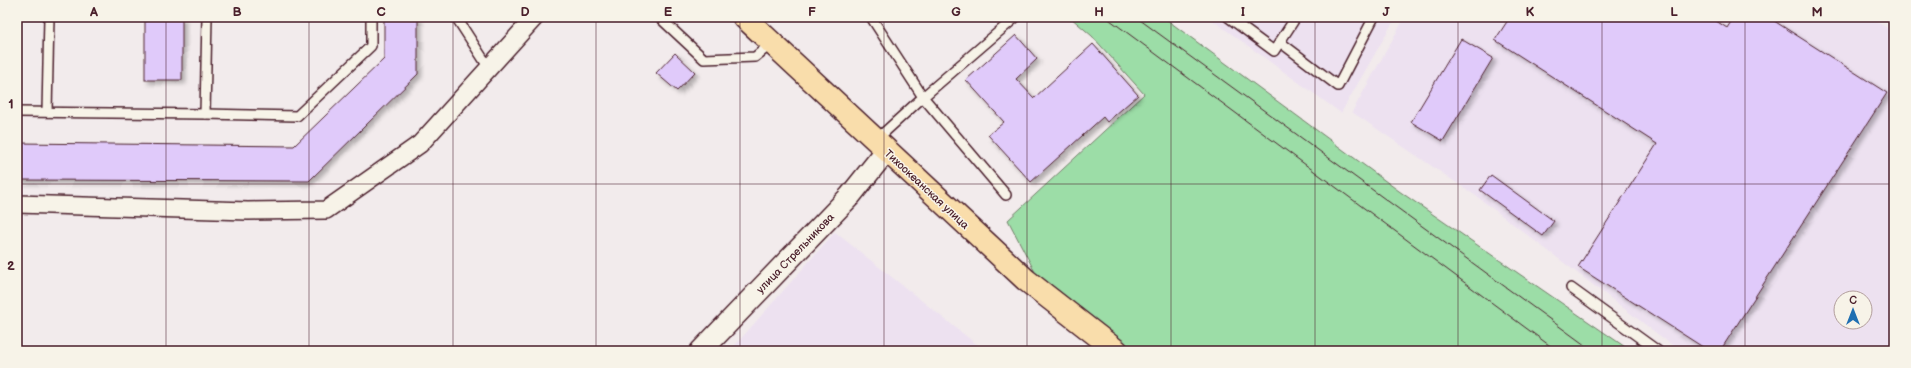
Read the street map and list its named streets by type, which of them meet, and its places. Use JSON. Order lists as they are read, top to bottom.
{
  "streets": {
    "main road": ["Тихоокеанская улица"],
    "street": ["улица Стрельникова"]
  },
  "crossings": [
    ["Тихоокеанская улица", "улица Стрельникова"]
  ],
  "north": "top",
  "grid": {
    "columns": [
      "A",
      "B",
      "C",
      "D",
      "E",
      "F",
      "G",
      "H",
      "I",
      "J",
      "K",
      "L",
      "M"
    ],
    "rows": ["1", "2"]
  }
}
